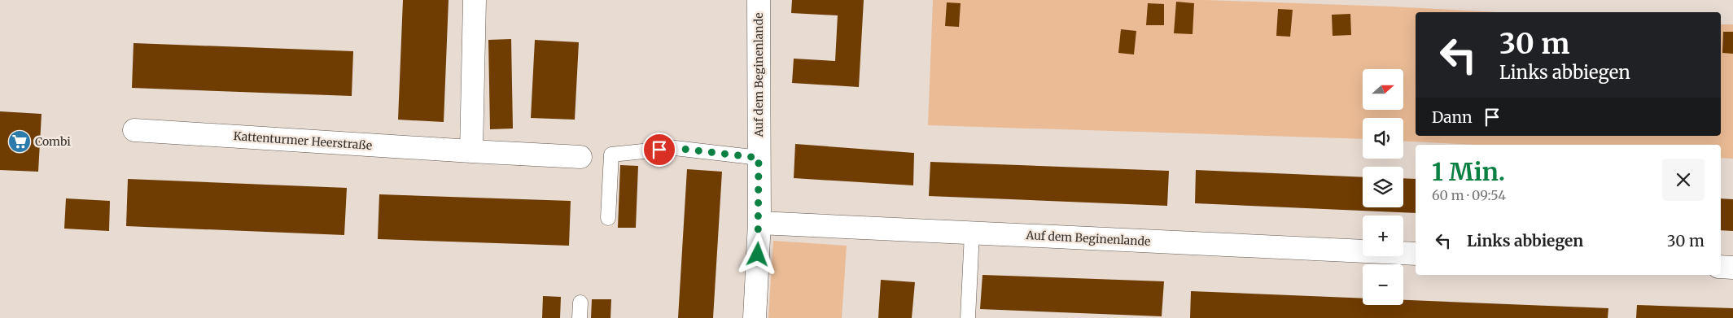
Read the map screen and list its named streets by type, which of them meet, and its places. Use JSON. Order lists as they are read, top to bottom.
{
  "streets": {
    "street": ["Auf dem Beginenlande", "Kattenturmer Heerstraße"]
  },
  "places": {
    "supermarket": ["Combi"]
  },
  "north": "right",
  "page": {
    "turn": ["30 m", "Links abbiegen"],
    "map_buttons": ["+", "−"],
    "then": "Dann",
    "heading": ["1 Min.", "60 m · 09:54"],
    "list": [
      {
        "name": "Links abbiegen",
        "value": "30 m"
      }
    ]
  }
}
